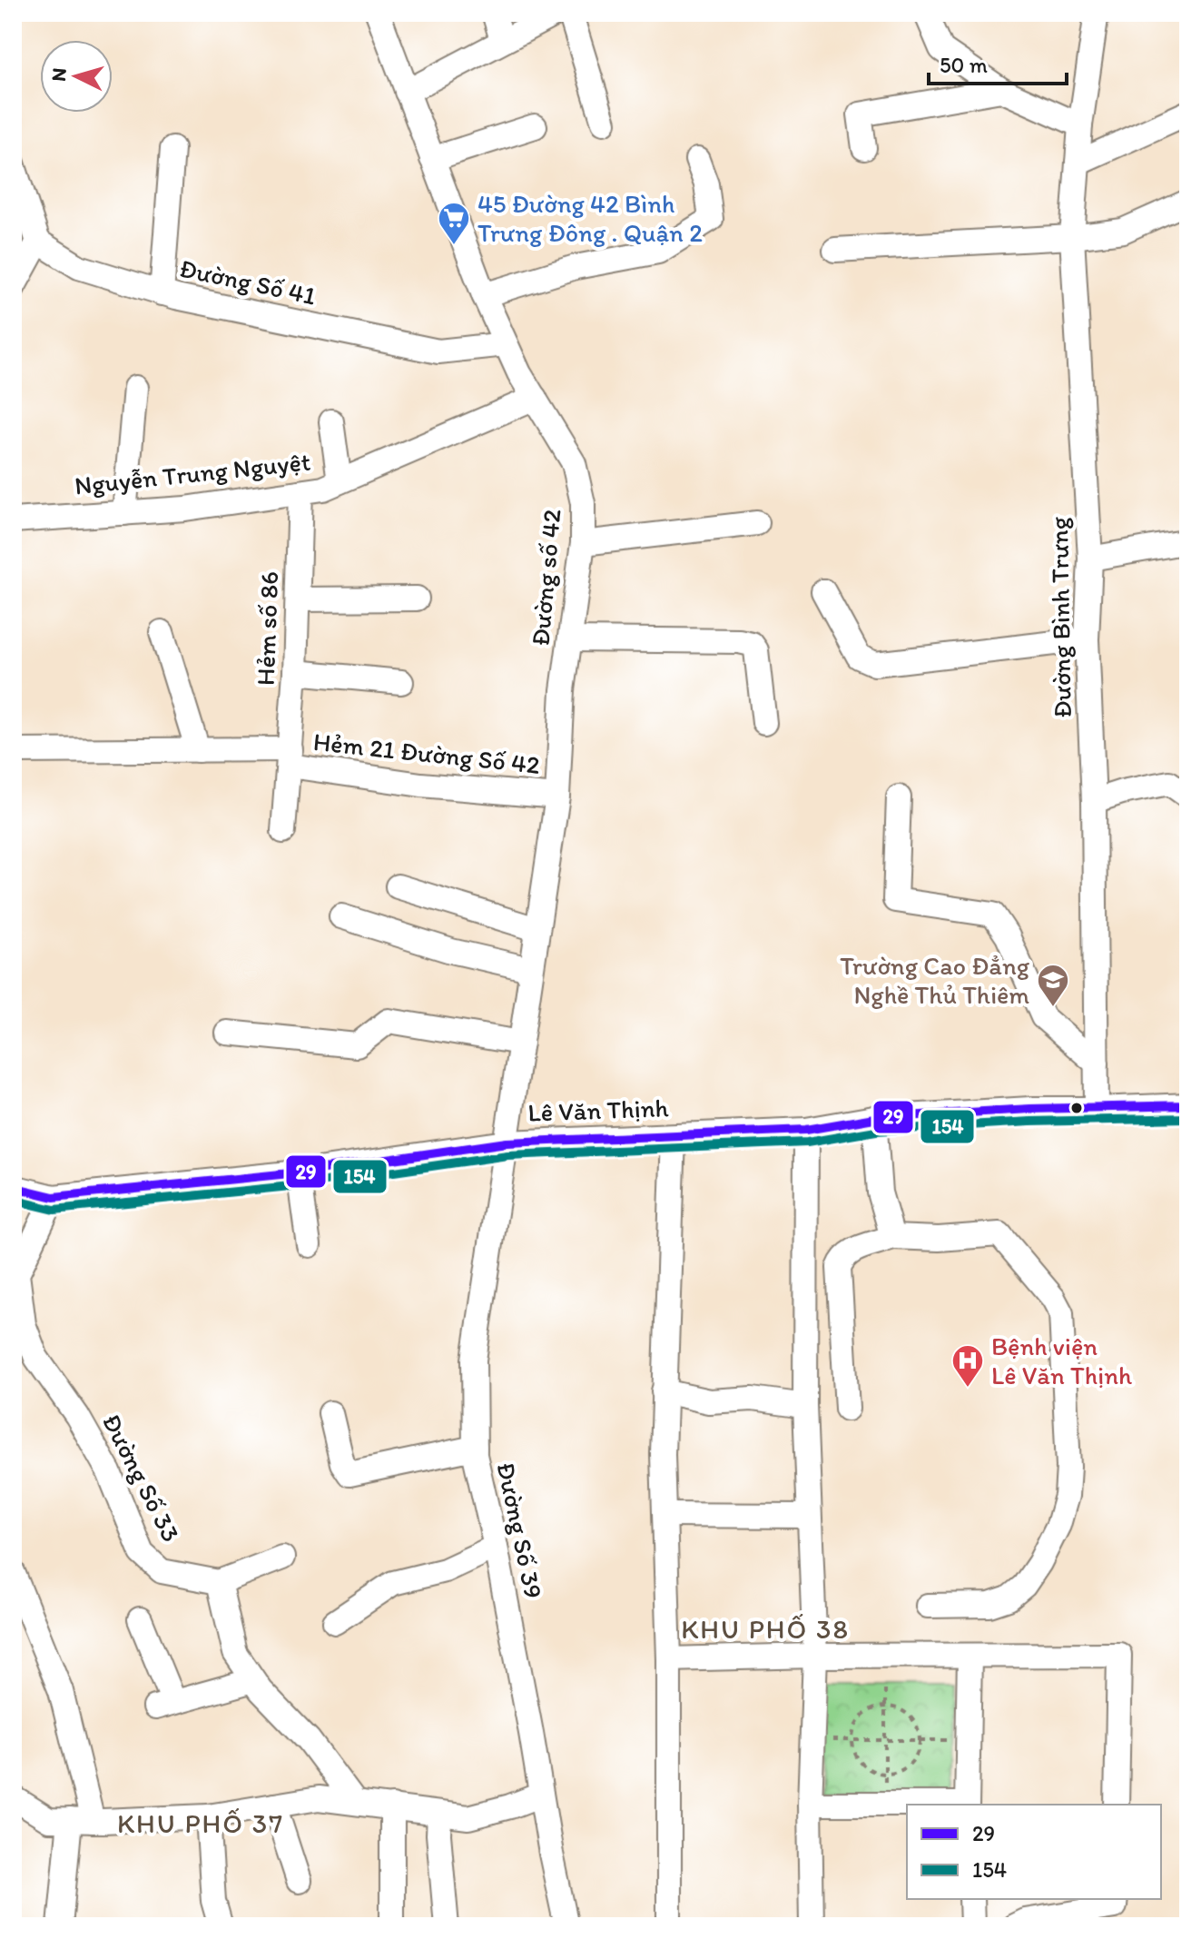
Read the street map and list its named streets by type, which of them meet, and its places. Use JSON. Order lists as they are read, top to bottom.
{
  "streets": {
    "street": [
      "Đường Số 41",
      "Nguyễn Trung Nguyệt",
      "Đường số 42",
      "Đường Bình Trưng",
      "Hẻm số 86",
      "Hẻm 21 Đường Số 42",
      "Lê Văn Thịnh",
      "Đường Số 33",
      "Đường Số 39"
    ]
  },
  "crossings": [
    ["Đường Số 41", "Đường số 42"],
    ["Nguyễn Trung Nguyệt", "Đường số 42"],
    ["Nguyễn Trung Nguyệt", "Hẻm số 86"],
    ["Đường số 42", "Hẻm 21 Đường Số 42"],
    ["Đường số 42", "Lê Văn Thịnh"],
    ["Đường số 42", "Đường Số 39"],
    ["Đường Bình Trưng", "Lê Văn Thịnh"],
    ["Hẻm số 86", "Hẻm 21 Đường Số 42"],
    ["Lê Văn Thịnh", "Đường Số 33"],
    ["Lê Văn Thịnh", "Đường Số 39"]
  ],
  "districts": ["KHU PHỐ 38", "KHU PHỐ 37"],
  "places": {
    "supermarket": ["45 Đường 42 Bình Trưng Đông . Quận 2"],
    "school or university": ["Trường Cao Đẳng Nghề Thủ Thiêm"],
    "hospital": ["Bệnh viện Lê Văn Thịnh"]
  },
  "lines": ["transit line 29", "transit line 154"],
  "legend": ["29", "154"],
  "scale_bar": "50 m",
  "north": "left"
}
